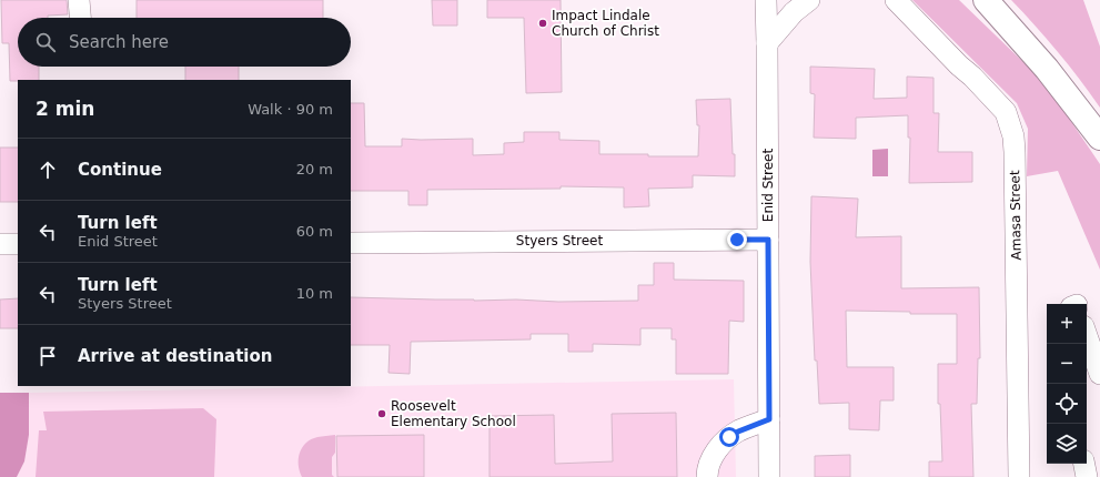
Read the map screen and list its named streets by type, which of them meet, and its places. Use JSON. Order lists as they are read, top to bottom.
{
  "streets": {
    "street": ["Enid Street", "Amasa Street", "Styers Street"]
  },
  "crossings": [
    ["Enid Street", "Styers Street"]
  ],
  "places": ["Impact Lindale Church of Christ", "Roosevelt Elementary School"],
  "page": {
    "search": "Search here",
    "heading": ["2 min", "Walk · 90 m"],
    "list": [
      ["Continue", "20 m"],
      ["Turn left", "Enid Street", "60 m"],
      ["Turn left", "Styers Street", "10 m"],
      "Arrive at destination"
    ],
    "map_buttons": ["+", "−"]
  }
}
